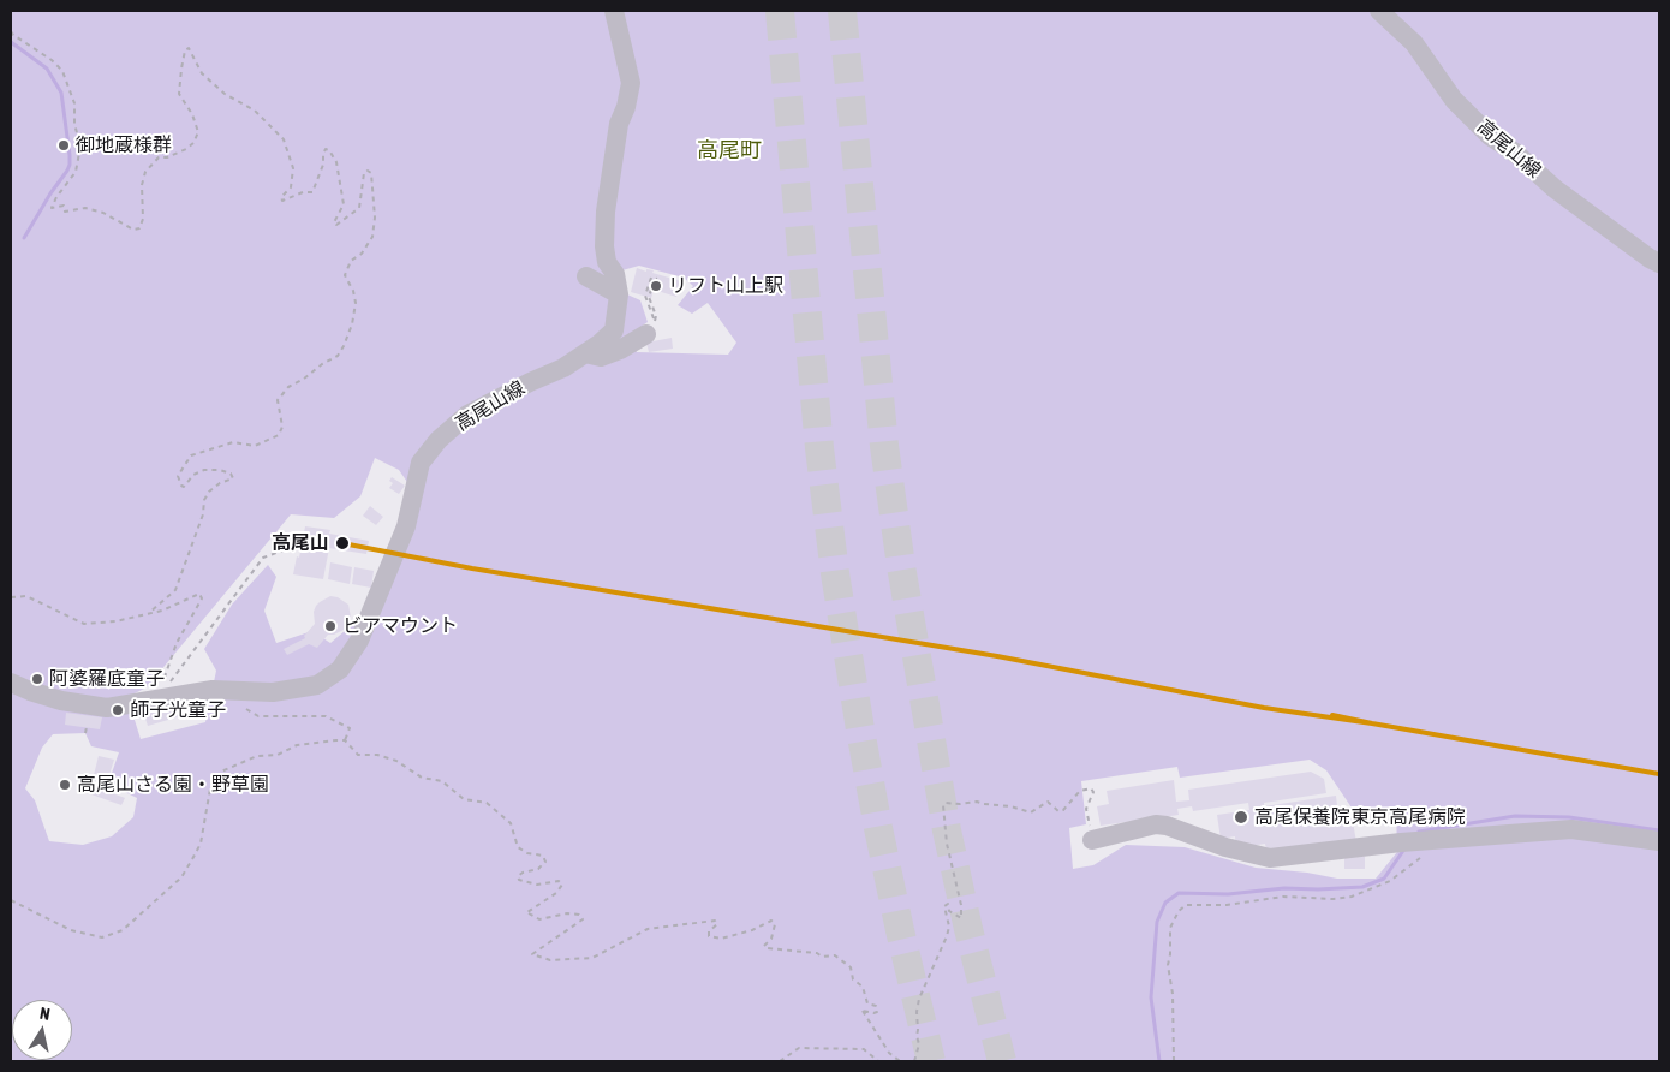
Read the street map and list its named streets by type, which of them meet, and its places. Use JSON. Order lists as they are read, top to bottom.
{
  "streets": {
    "street": ["高尾山線"]
  },
  "districts": ["高尾町"],
  "places": [
    "御地蔵様群",
    "リフト山上駅",
    "高尾山",
    "ビアマウント",
    "阿婆羅底童子",
    "師子光童子",
    "高尾山さる園・野草園",
    "高尾保養院東京高尾病院"
  ],
  "north": "top"
}
